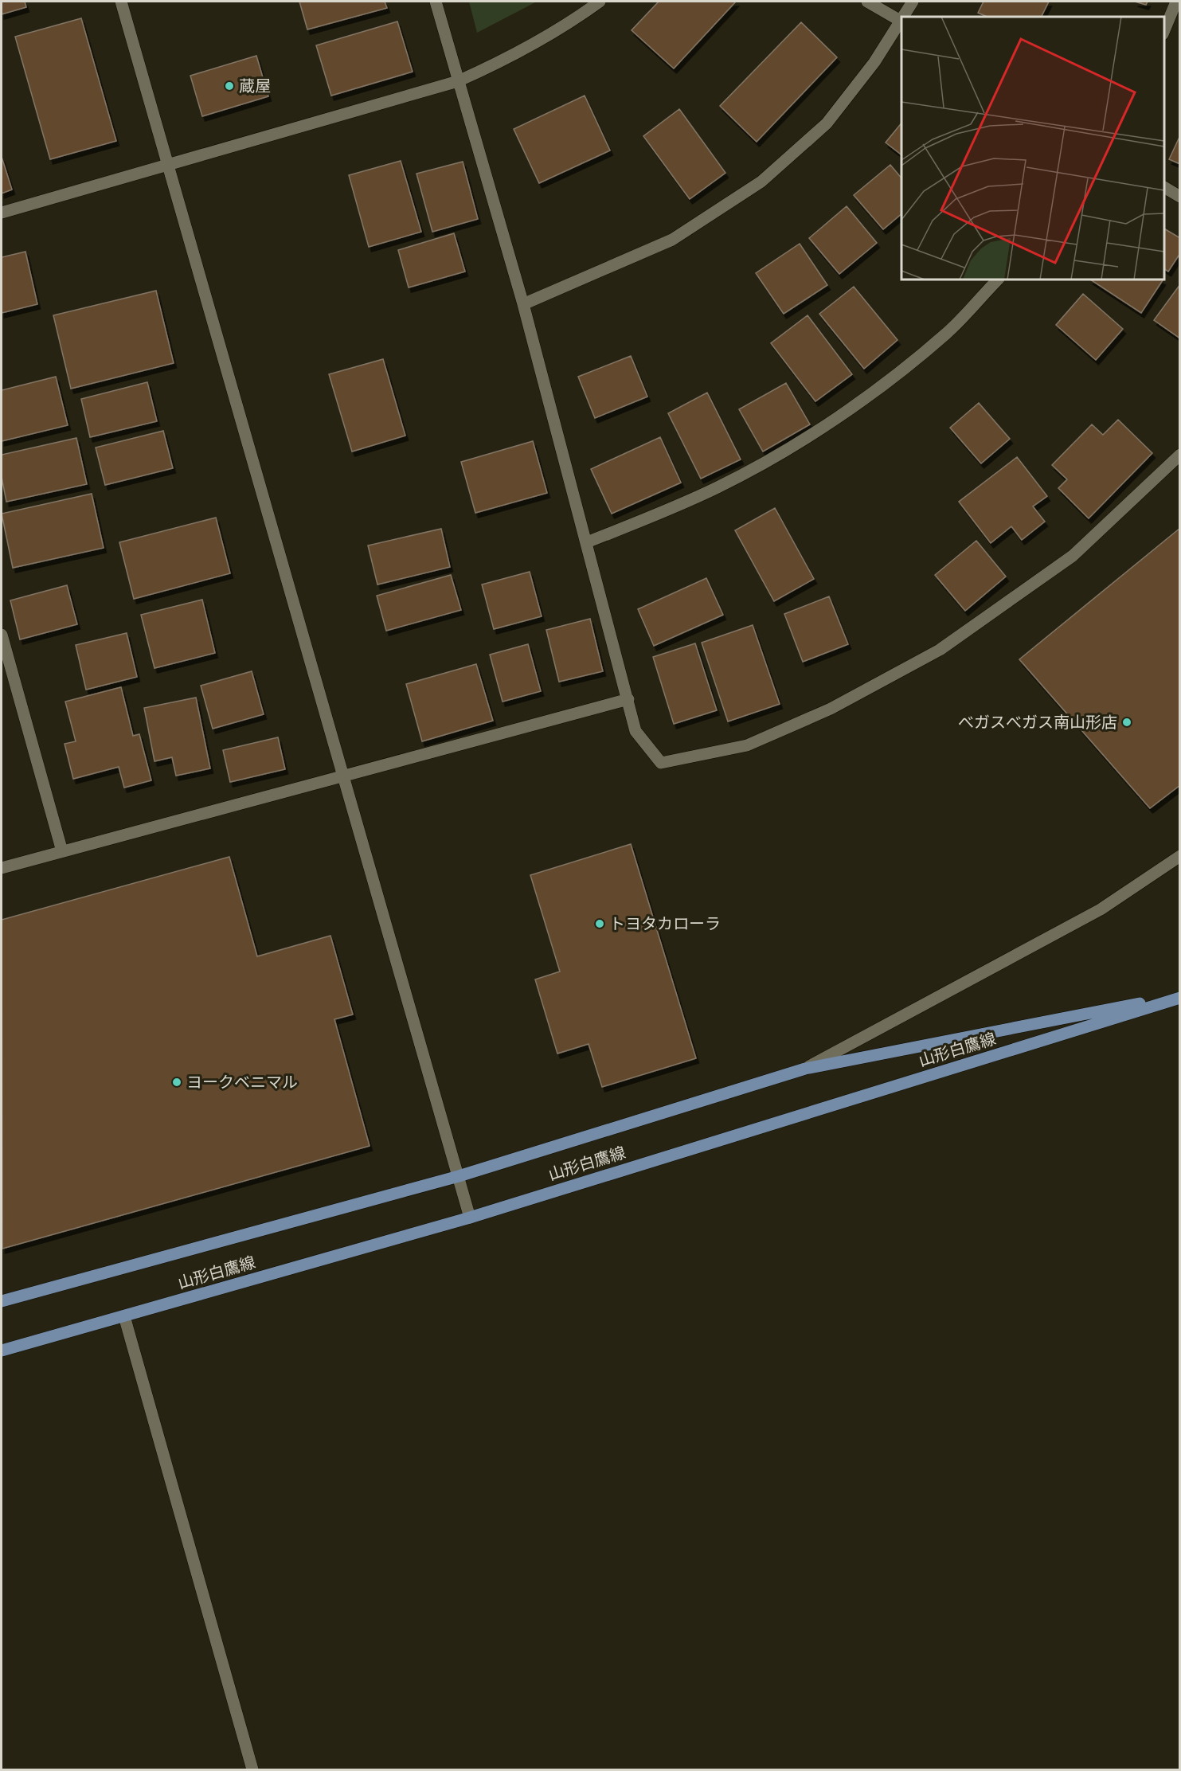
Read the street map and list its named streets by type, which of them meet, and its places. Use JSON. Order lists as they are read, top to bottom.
{
  "streets": {
    "main road": ["山形白鷹線"]
  },
  "places": [
    "蔵屋",
    "べガスべガス南山形店",
    "トヨタカローラ",
    "ヨークベニマル"
  ]
}
